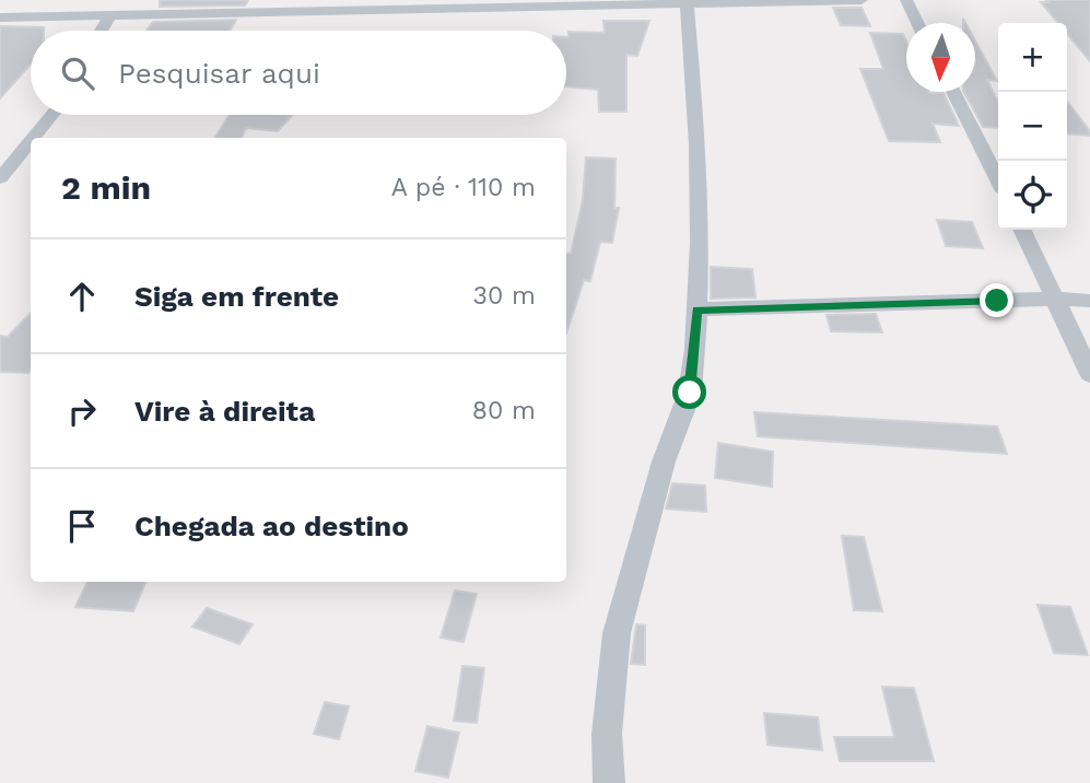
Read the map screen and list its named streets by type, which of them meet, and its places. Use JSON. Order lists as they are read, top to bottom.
{
  "north": "bottom",
  "page": {
    "map_buttons": ["+", "−"],
    "search": "Pesquisar aqui",
    "heading": ["2 min", "A pé · 110 m"],
    "list": [
      ["Siga em frente", "30 m"],
      ["Vire à direita", "80 m"],
      "Chegada ao destino"
    ]
  }
}
